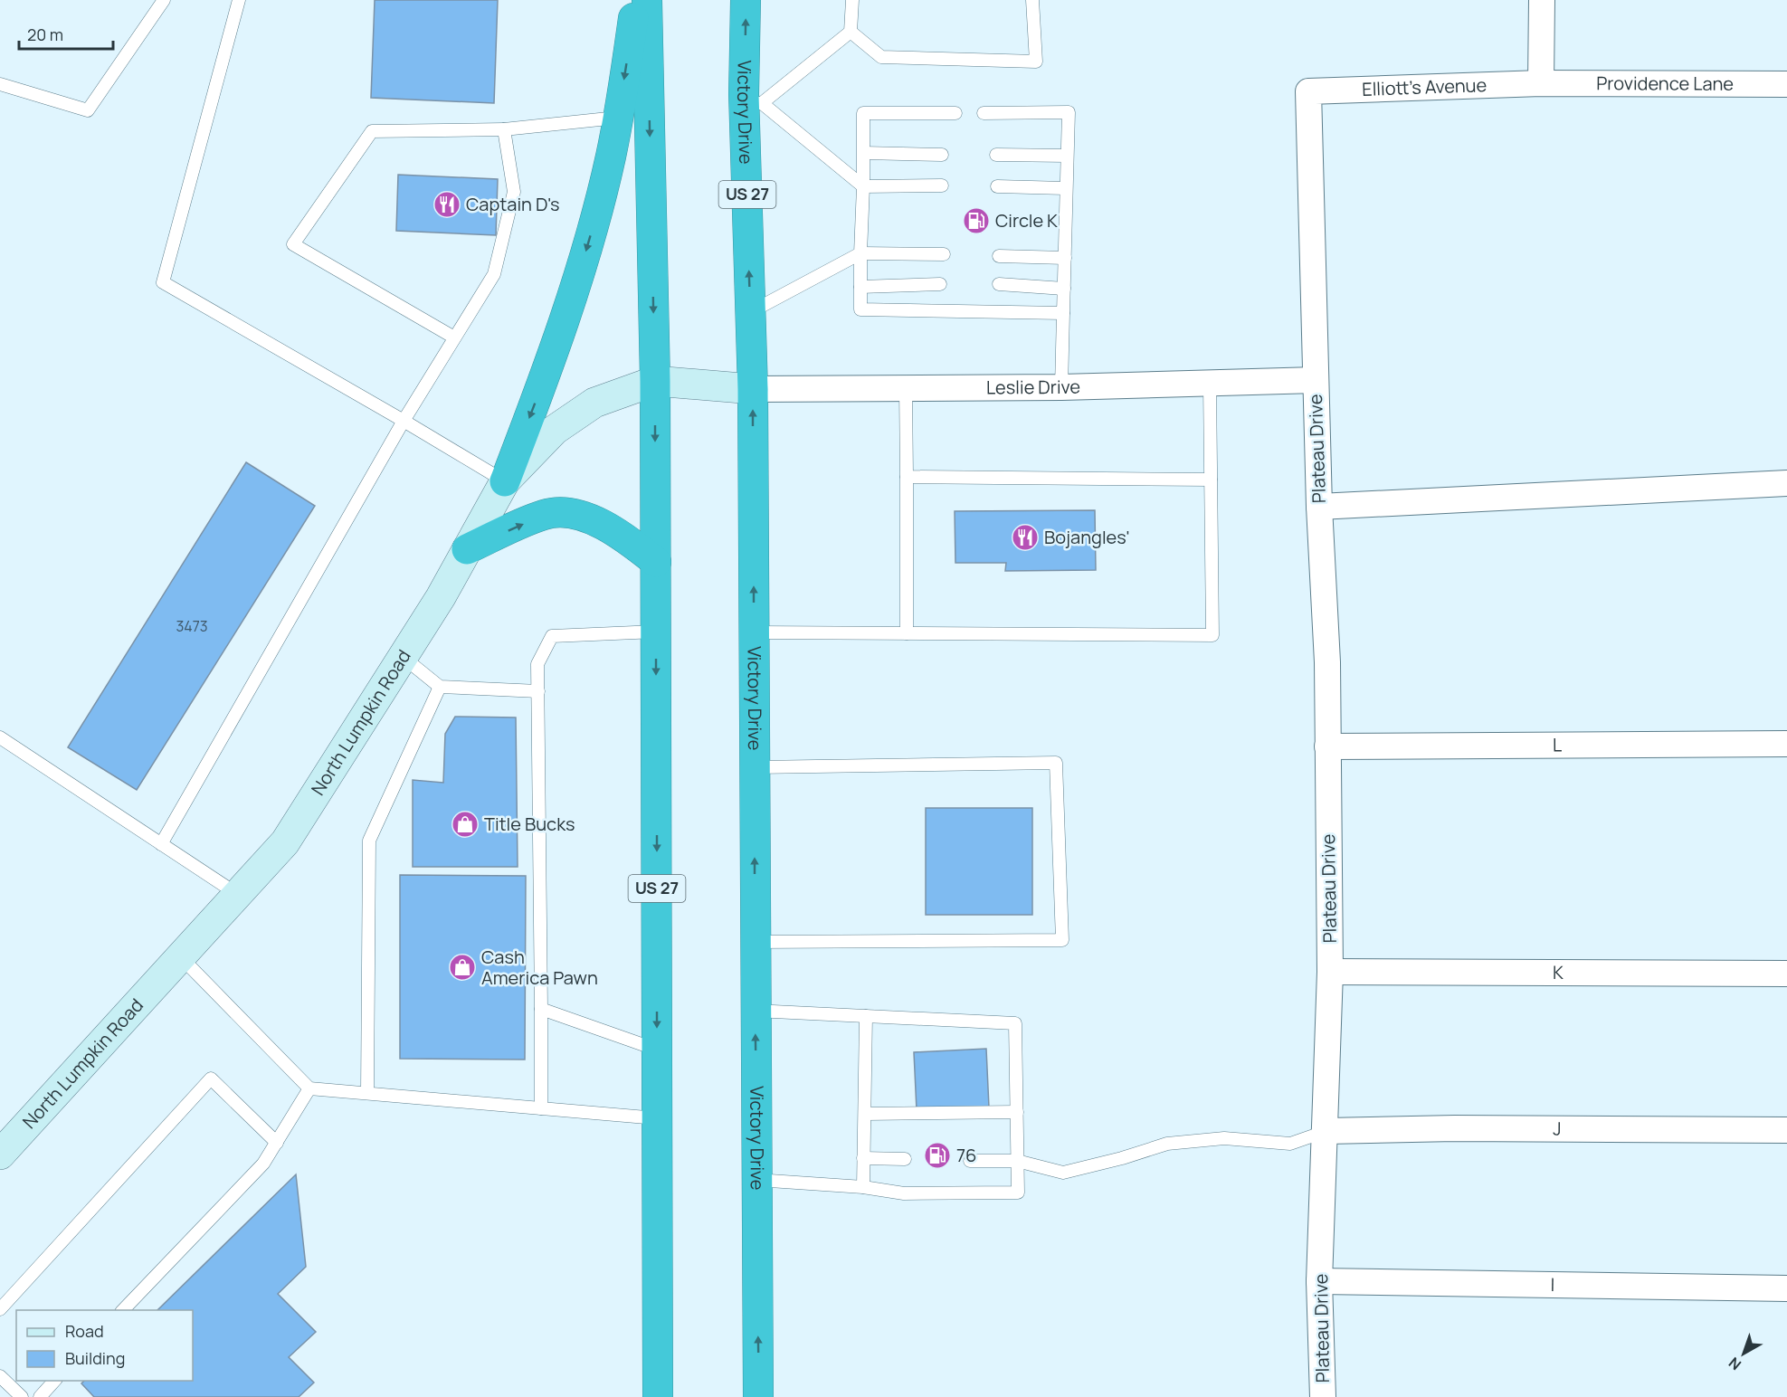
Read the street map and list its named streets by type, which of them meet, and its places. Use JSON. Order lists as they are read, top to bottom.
{
  "streets": {
    "highway": ["Victory Drive", "US 27"],
    "street": [
      "Providence Lane",
      "Elliott's Avenue",
      "Leslie Drive",
      "Plateau Drive",
      "North Lumpkin Road",
      "L",
      "K",
      "J",
      "I"
    ]
  },
  "crossings": [
    ["Providence Lane", "Elliott's Avenue"],
    ["Elliott's Avenue", "Plateau Drive"],
    ["Victory Drive", "Leslie Drive"],
    ["Victory Drive", "North Lumpkin Road"],
    ["US 27", "North Lumpkin Road"],
    ["Leslie Drive", "Plateau Drive"],
    ["Leslie Drive", "North Lumpkin Road"],
    ["Plateau Drive", "L"],
    ["Plateau Drive", "K"],
    ["Plateau Drive", "J"],
    ["Plateau Drive", "I"]
  ],
  "places": {
    "restaurant": ["Captain D's", "Bojangles'"],
    "fuel station": ["Circle K", "76"],
    "shop": ["Title Bucks", "Cash America Pawn"]
  },
  "house_numbers": ["3473"],
  "legend": ["Road", "Building"],
  "scale_bar": "20 m",
  "north": "bottom left"
}
